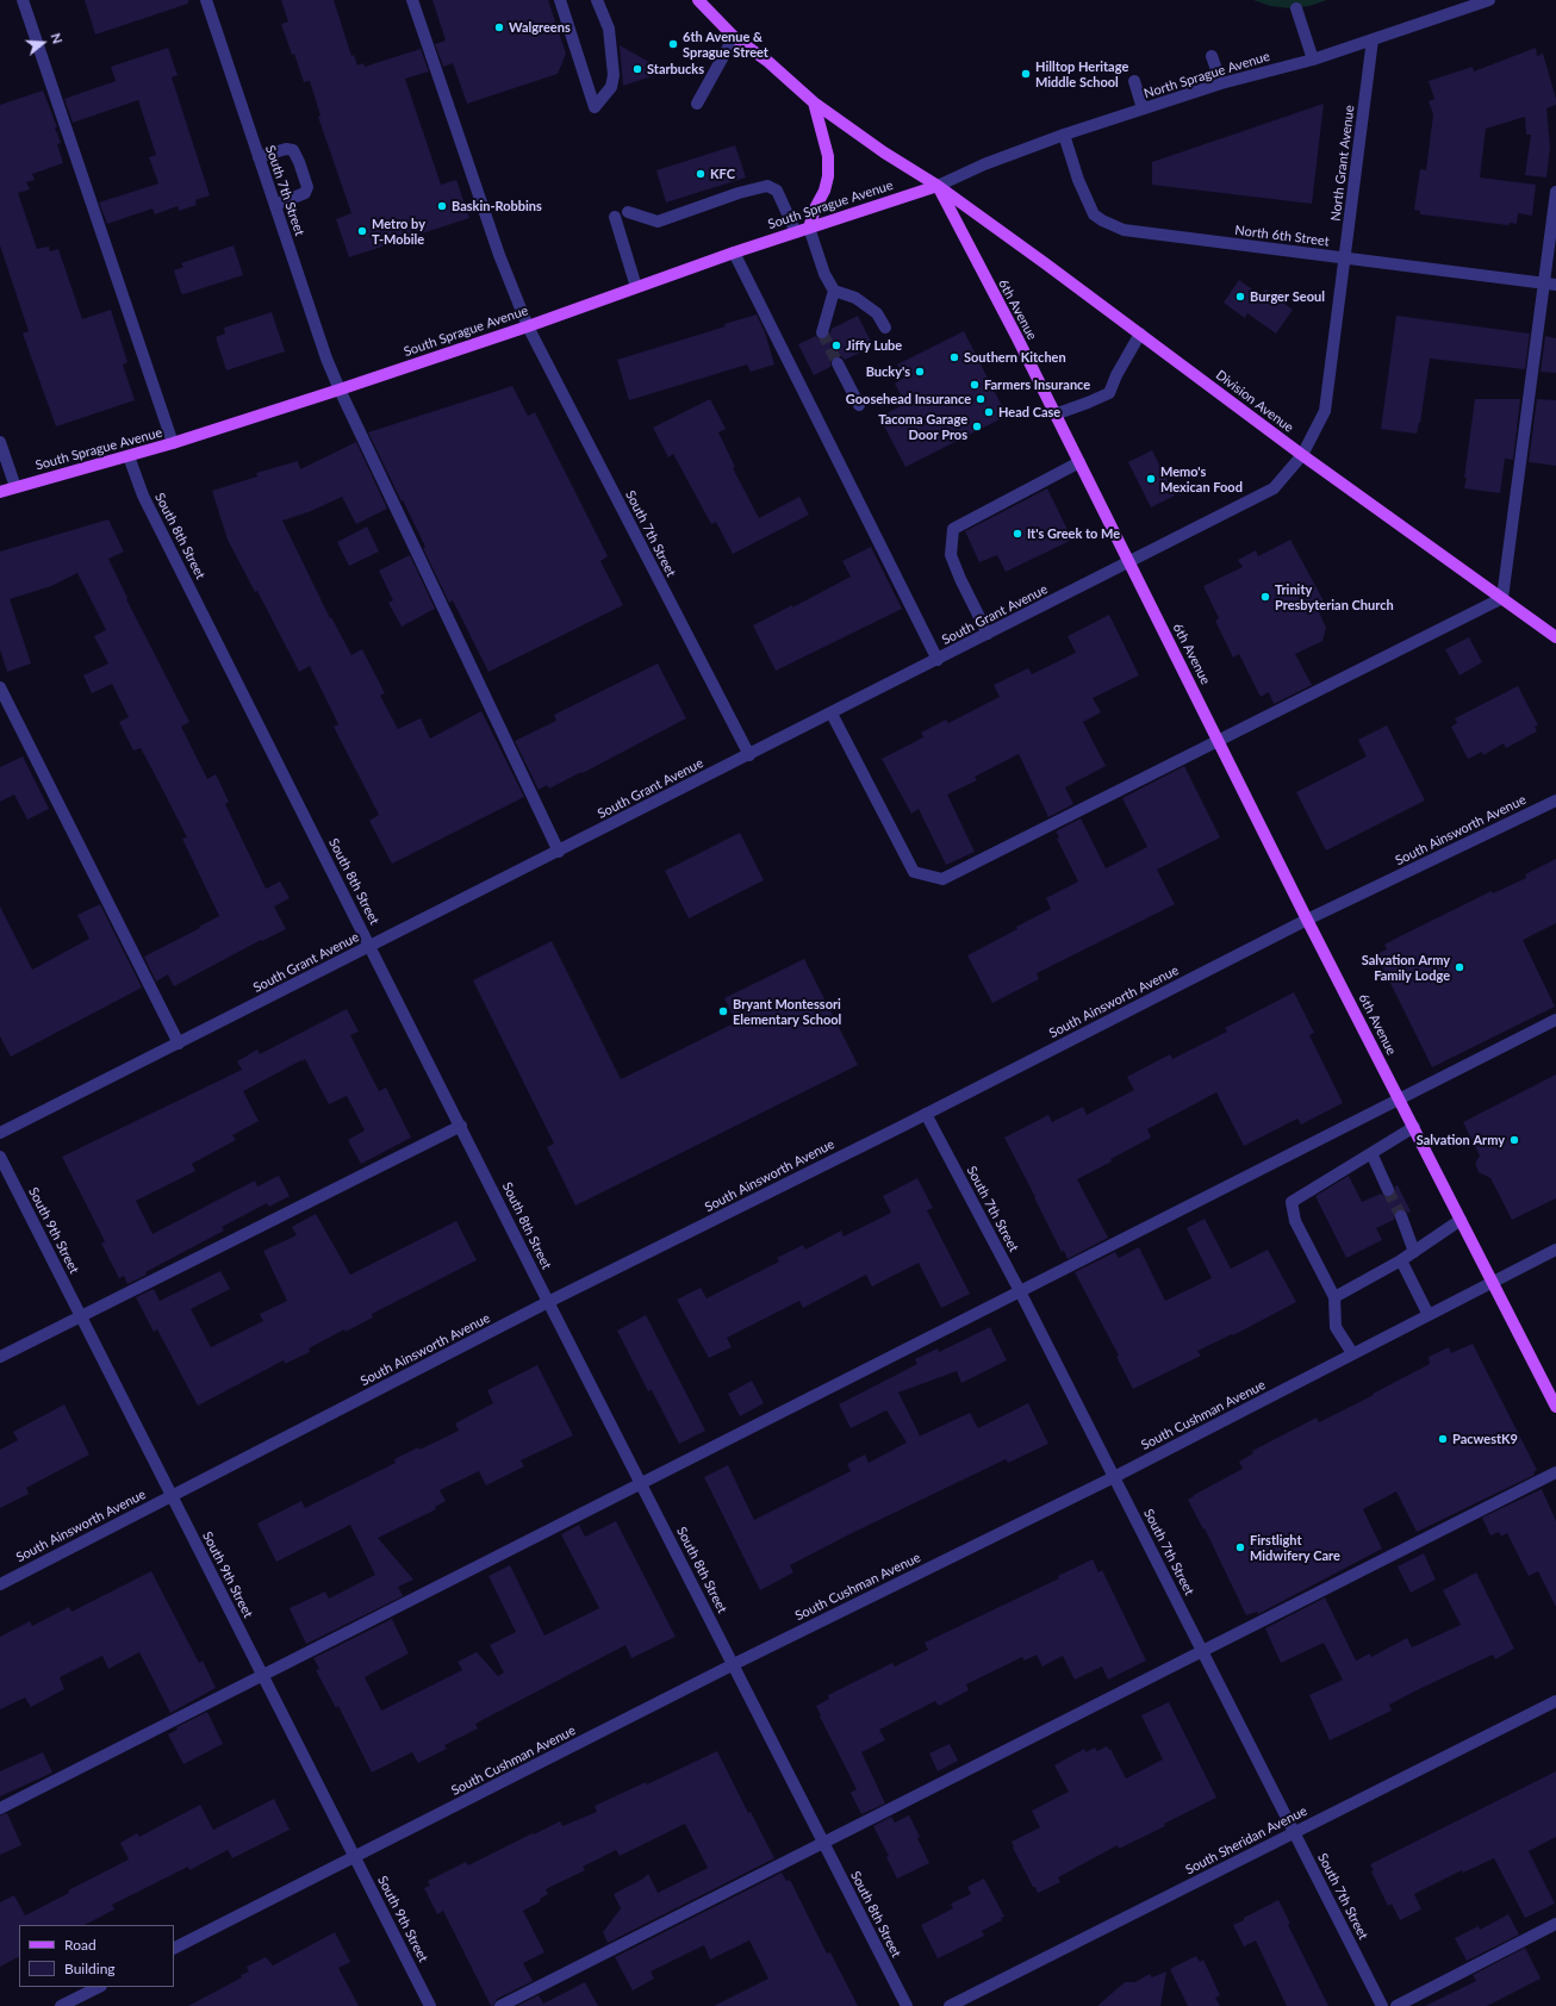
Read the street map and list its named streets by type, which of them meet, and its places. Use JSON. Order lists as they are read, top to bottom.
{
  "streets": {
    "main road": ["South Sprague Avenue", "6th Avenue", "Division Avenue"],
    "street": [
      "North Sprague Avenue",
      "North Grant Avenue",
      "South 7th Street",
      "North 6th Street",
      "South 8th Street",
      "South Grant Avenue",
      "South Ainsworth Avenue",
      "South 9th Street",
      "South Cushman Avenue",
      "South Sheridan Avenue"
    ]
  },
  "crossings": [
    ["North Sprague Avenue", "North Grant Avenue"],
    ["North Sprague Avenue", "South Sprague Avenue"],
    ["North Sprague Avenue", "North 6th Street"],
    ["North Sprague Avenue", "6th Avenue"],
    ["North Sprague Avenue", "Division Avenue"],
    ["North Grant Avenue", "North 6th Street"],
    ["North Grant Avenue", "Division Avenue"],
    ["North Grant Avenue", "South Grant Avenue"],
    ["South 7th Street", "South Sprague Avenue"],
    ["South 7th Street", "South Grant Avenue"],
    ["South 7th Street", "South Ainsworth Avenue"],
    ["South 7th Street", "South Cushman Avenue"],
    ["South 7th Street", "South Sheridan Avenue"],
    ["South Sprague Avenue", "6th Avenue"],
    ["South Sprague Avenue", "Division Avenue"],
    ["South Sprague Avenue", "South 8th Street"],
    ["6th Avenue", "Division Avenue"],
    ["6th Avenue", "South Grant Avenue"],
    ["6th Avenue", "South Ainsworth Avenue"],
    ["6th Avenue", "South Cushman Avenue"],
    ["Division Avenue", "South Grant Avenue"],
    ["South 8th Street", "South Grant Avenue"],
    ["South 8th Street", "South Ainsworth Avenue"],
    ["South 8th Street", "South Cushman Avenue"],
    ["South Ainsworth Avenue", "South 9th Street"],
    ["South 9th Street", "South Cushman Avenue"]
  ],
  "places": [
    "Walgreens",
    "6th Avenue & Sprague Street",
    "Starbucks",
    "Hilltop Heritage Middle School",
    "KFC",
    "Baskin-Robbins",
    "Metro by T-Mobile",
    "Burger Seoul",
    "Jiffy Lube",
    "Southern Kitchen",
    "Bucky's",
    "Farmers Insurance",
    "Goosehead Insurance",
    "Head Case",
    "Tacoma Garage Door Pros",
    "Memo's Mexican Food",
    "It's Greek to Me",
    "Trinity Presbyterian Church",
    "Salvation Army Family Lodge",
    "Bryant Montessori Elementary School",
    "Salvation Army",
    "PacwestK9",
    "Firstlight Midwifery Care"
  ],
  "legend": ["Road", "Building"],
  "north": "right"
}
